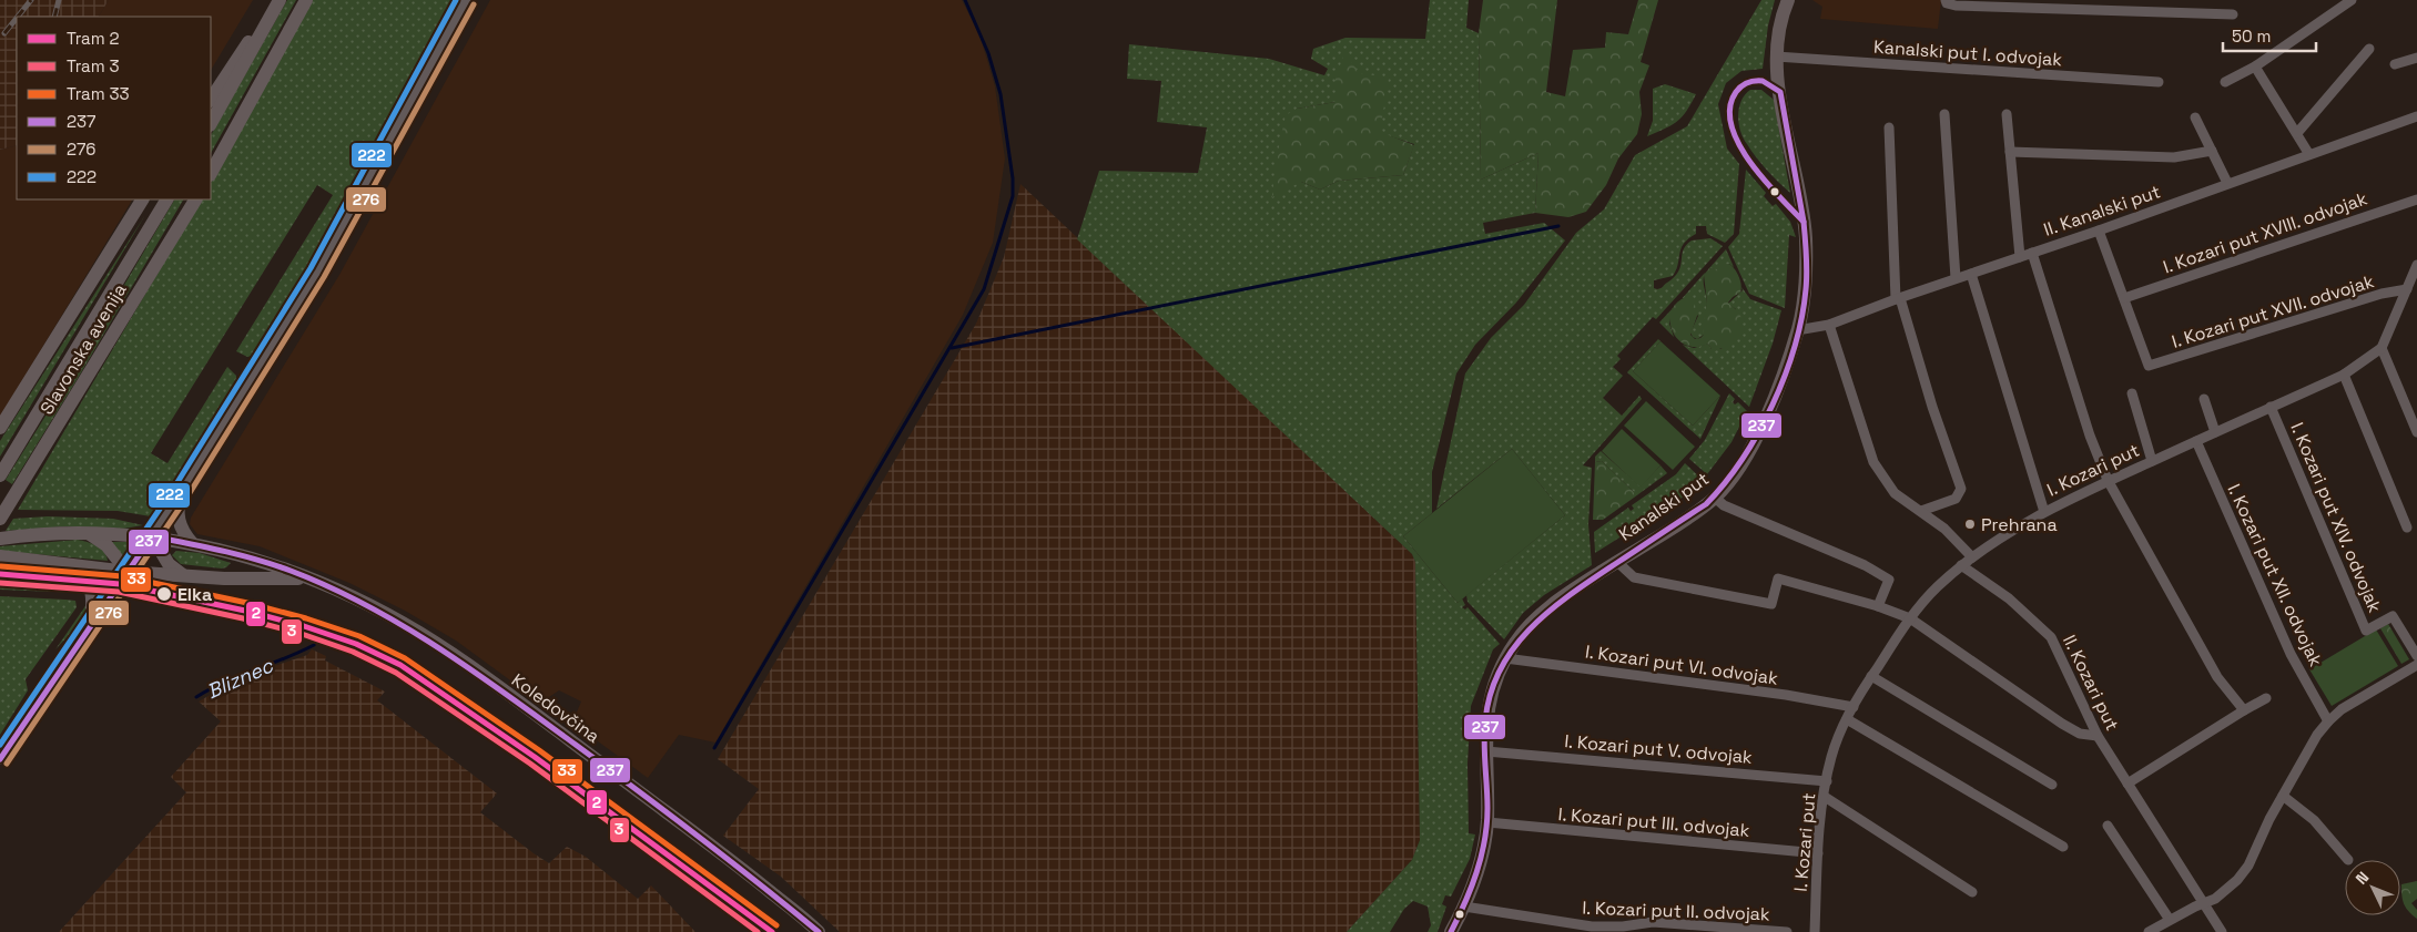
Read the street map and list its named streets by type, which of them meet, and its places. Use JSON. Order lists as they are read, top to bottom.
{
  "streets": {
    "street": [
      "Kanalski put I. odvojak",
      "II. Kanalski put",
      "I. Kozari put XVIII. odvojak",
      "I. Kozari put XVII. odvojak",
      "Slavonska avenija",
      "I. Kozari put",
      "Kanalski put",
      "I. Kozari put XIV. odvojak",
      "I. Kozari put XII. odvojak",
      "I. Kozari put VI. odvojak",
      "II. Kozari put",
      "Koledovčina",
      "I. Kozari put V. odvojak",
      "I. Kozari put III. odvojak",
      "I. Kozari put II. odvojak"
    ]
  },
  "crossings": [
    ["Kanalski put I. odvojak", "Kanalski put"],
    ["II. Kanalski put", "Kanalski put"],
    ["I. Kozari put XVIII. odvojak", "I. Kozari put XVII. odvojak"],
    ["I. Kozari put", "I. Kozari put XIV. odvojak"],
    ["I. Kozari put", "I. Kozari put XII. odvojak"],
    ["I. Kozari put", "I. Kozari put VI. odvojak"],
    ["I. Kozari put", "II. Kozari put"],
    ["I. Kozari put", "I. Kozari put V. odvojak"],
    ["I. Kozari put", "I. Kozari put III. odvojak"],
    ["Kanalski put", "I. Kozari put VI. odvojak"],
    ["Kanalski put", "I. Kozari put V. odvojak"],
    ["Kanalski put", "I. Kozari put III. odvojak"],
    ["Kanalski put", "I. Kozari put II. odvojak"]
  ],
  "water": ["Bliznec"],
  "places": ["Prehrana", "Elka"],
  "lines": [
    "transit line 222",
    "transit line 276",
    "transit line 237",
    "tram line 33",
    "tram line 2",
    "tram line 3"
  ],
  "legend": [
    "Tram 2",
    "Tram 3",
    "Tram 33",
    "237",
    "276",
    "222"
  ],
  "scale_bar": "50 m",
  "north": "top left"
}
